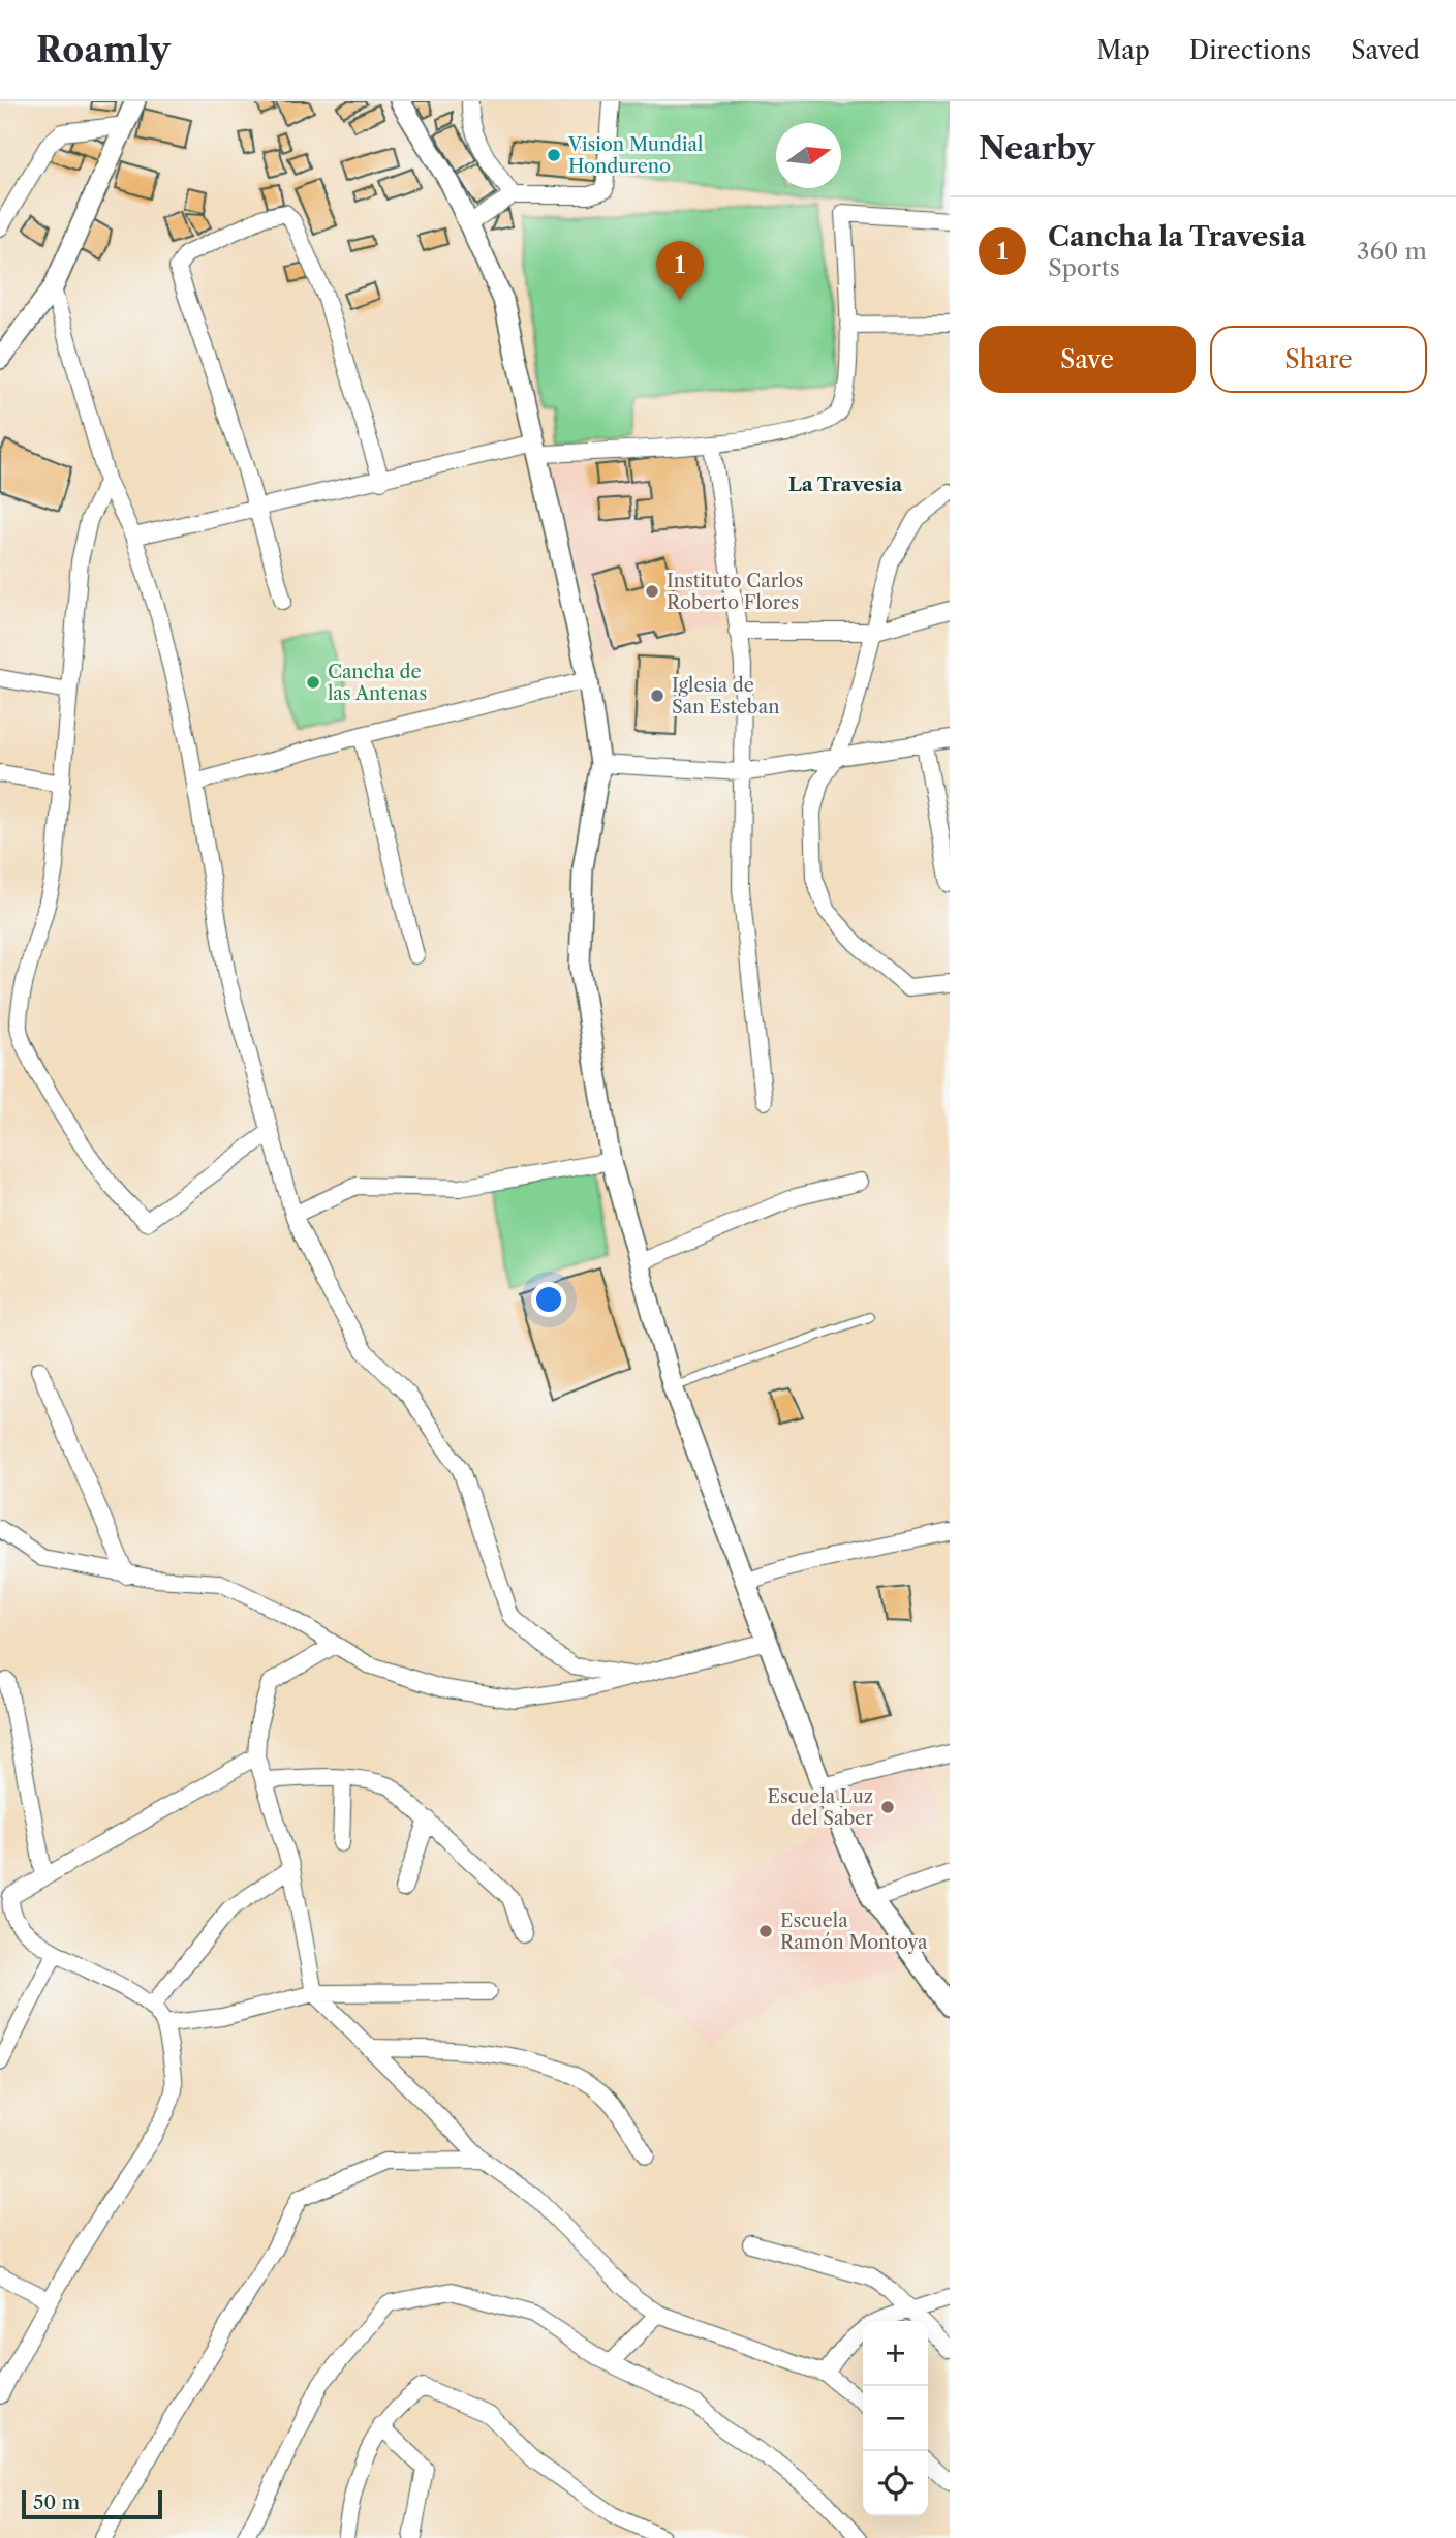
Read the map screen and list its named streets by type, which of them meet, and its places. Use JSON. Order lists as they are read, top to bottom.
{
  "districts": ["La Travesia"],
  "places": [
    "Vision Mundial Hondureno",
    "Instituto Carlos Roberto Flores",
    "Cancha de las Antenas",
    "Iglesia de San Esteban",
    "Escuela Luz del Saber",
    "Escuela Ramón Montoya"
  ],
  "scale_bar": "50 m",
  "north": "right",
  "page": {
    "header": "Roamly",
    "nav": ["Map", "Directions", "Saved"],
    "heading": "Nearby",
    "list": [
      {
        "mark": "1",
        "name": "Cancha la Travesia",
        "note": "Sports",
        "value": "360 m"
      }
    ],
    "pins": "1",
    "buttons": ["Save", "Share"],
    "map_buttons": ["+", "−"],
    "scale": "50 m"
  }
}
